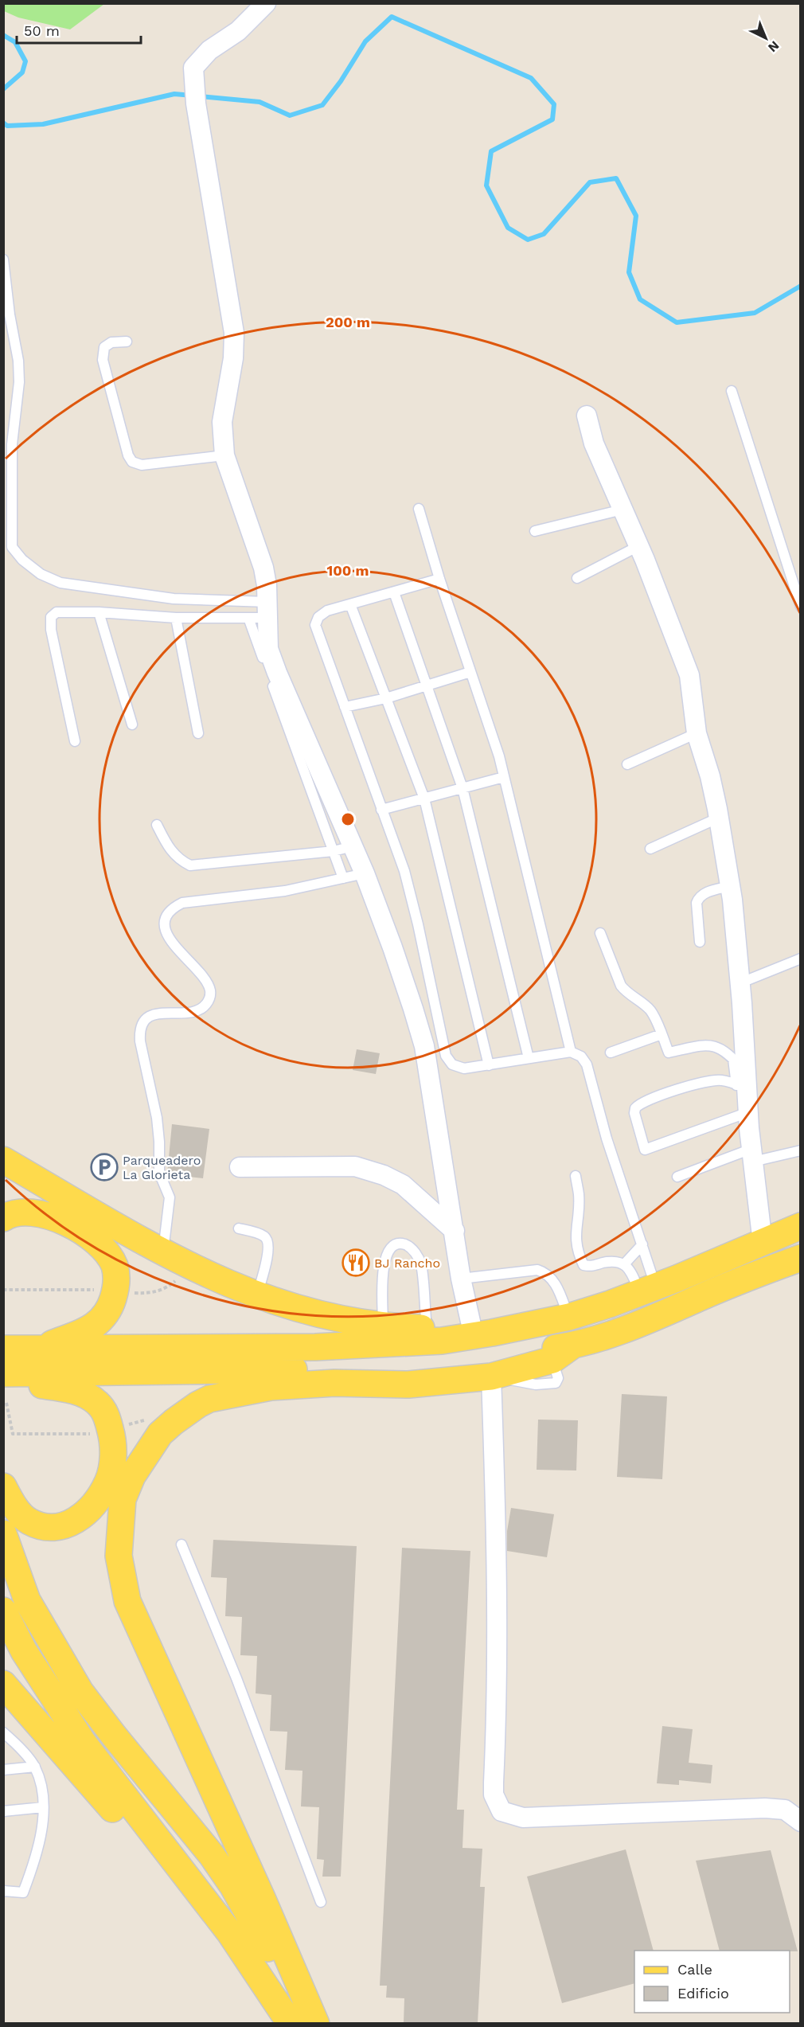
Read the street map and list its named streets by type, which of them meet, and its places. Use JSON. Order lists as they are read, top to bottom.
{
  "places": {
    "parking": ["Parqueadero La Glorieta"],
    "restaurant": ["BJ Rancho"]
  },
  "legend": ["Calle", "Edificio"],
  "scale_bar": "50 m",
  "north": "bottom right",
  "rings": ["200 m", "100 m"]
}
